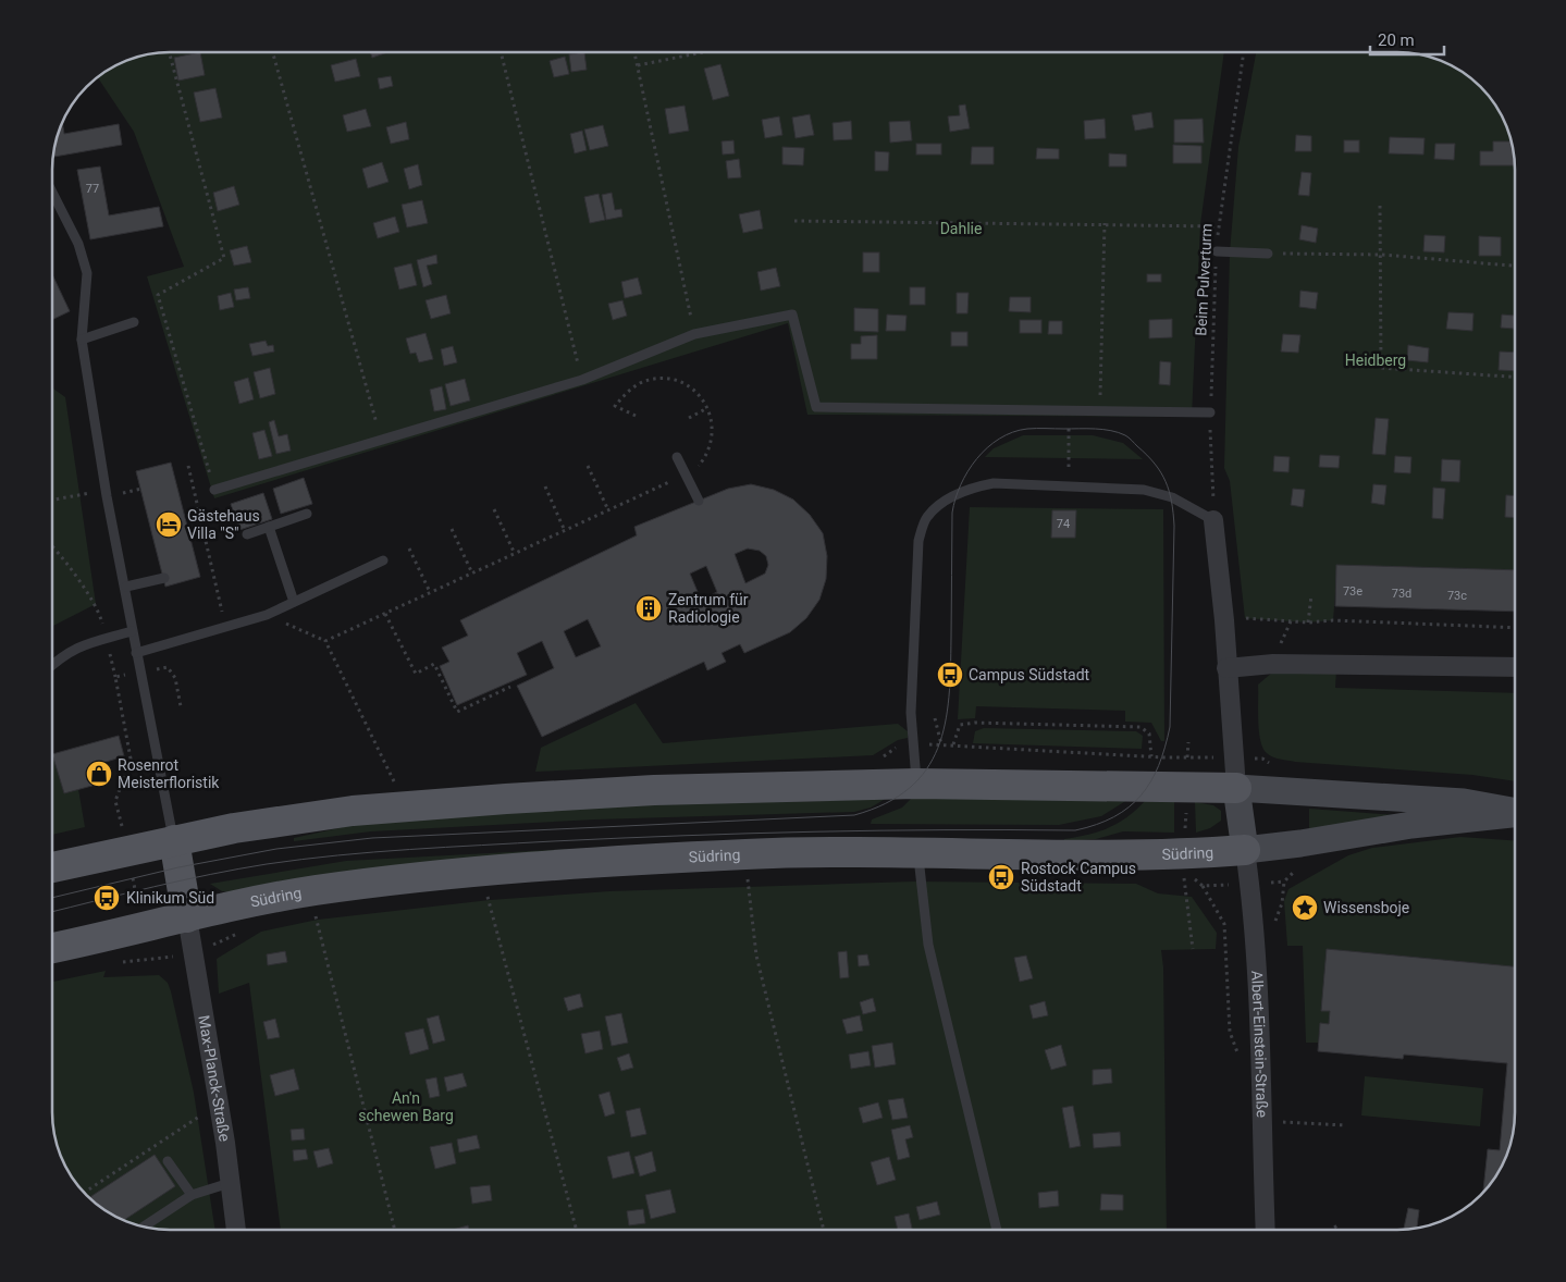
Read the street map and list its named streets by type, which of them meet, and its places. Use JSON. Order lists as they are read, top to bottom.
{
  "streets": {
    "main road": ["Südring"],
    "street": ["Albert-Einstein-Straße", "Max-Planck-Straße"],
    "path": ["Beim Pulverturm"]
  },
  "crossings": [
    ["Südring", "Albert-Einstein-Straße"],
    ["Südring", "Max-Planck-Straße"]
  ],
  "parks": ["Dahlie", "Heidberg", "An'n schewen Barg"],
  "places": {
    "hotel": ["Gästehaus Villa \"S\""],
    "building": ["Zentrum für Radiologie"],
    "bus stop": ["Campus Südstadt", "Rostock Campus Südstadt", "Klinikum Süd"],
    "shop": ["Rosenrot Meisterfloristik"],
    "place": ["Wissensboje"]
  },
  "house_numbers": [
    "77",
    "74",
    "73e",
    "73d",
    "73c"
  ],
  "scale_bar": "20 m"
}
